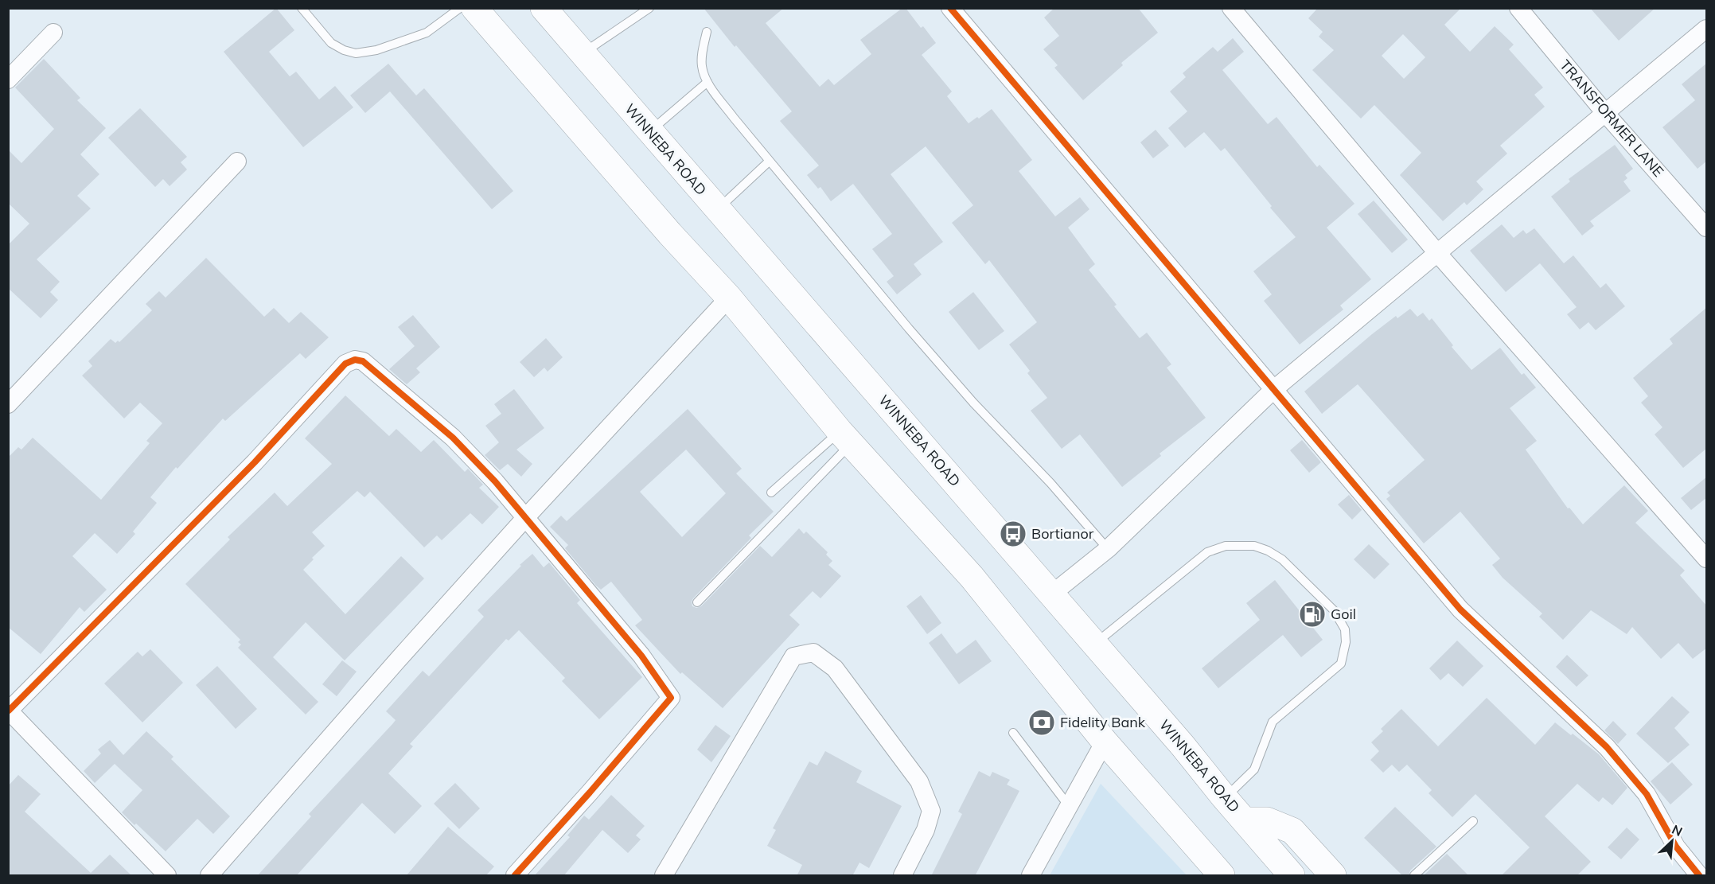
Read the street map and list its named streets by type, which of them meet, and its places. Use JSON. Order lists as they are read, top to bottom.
{
  "streets": {
    "highway": ["WINNEBA ROAD"],
    "street": ["TRANSFORMER LANE"]
  },
  "places": {
    "bus stop": ["Bortianor"],
    "fuel station": ["Goil"],
    "bank": ["Fidelity Bank"]
  },
  "north": "top right"
}
